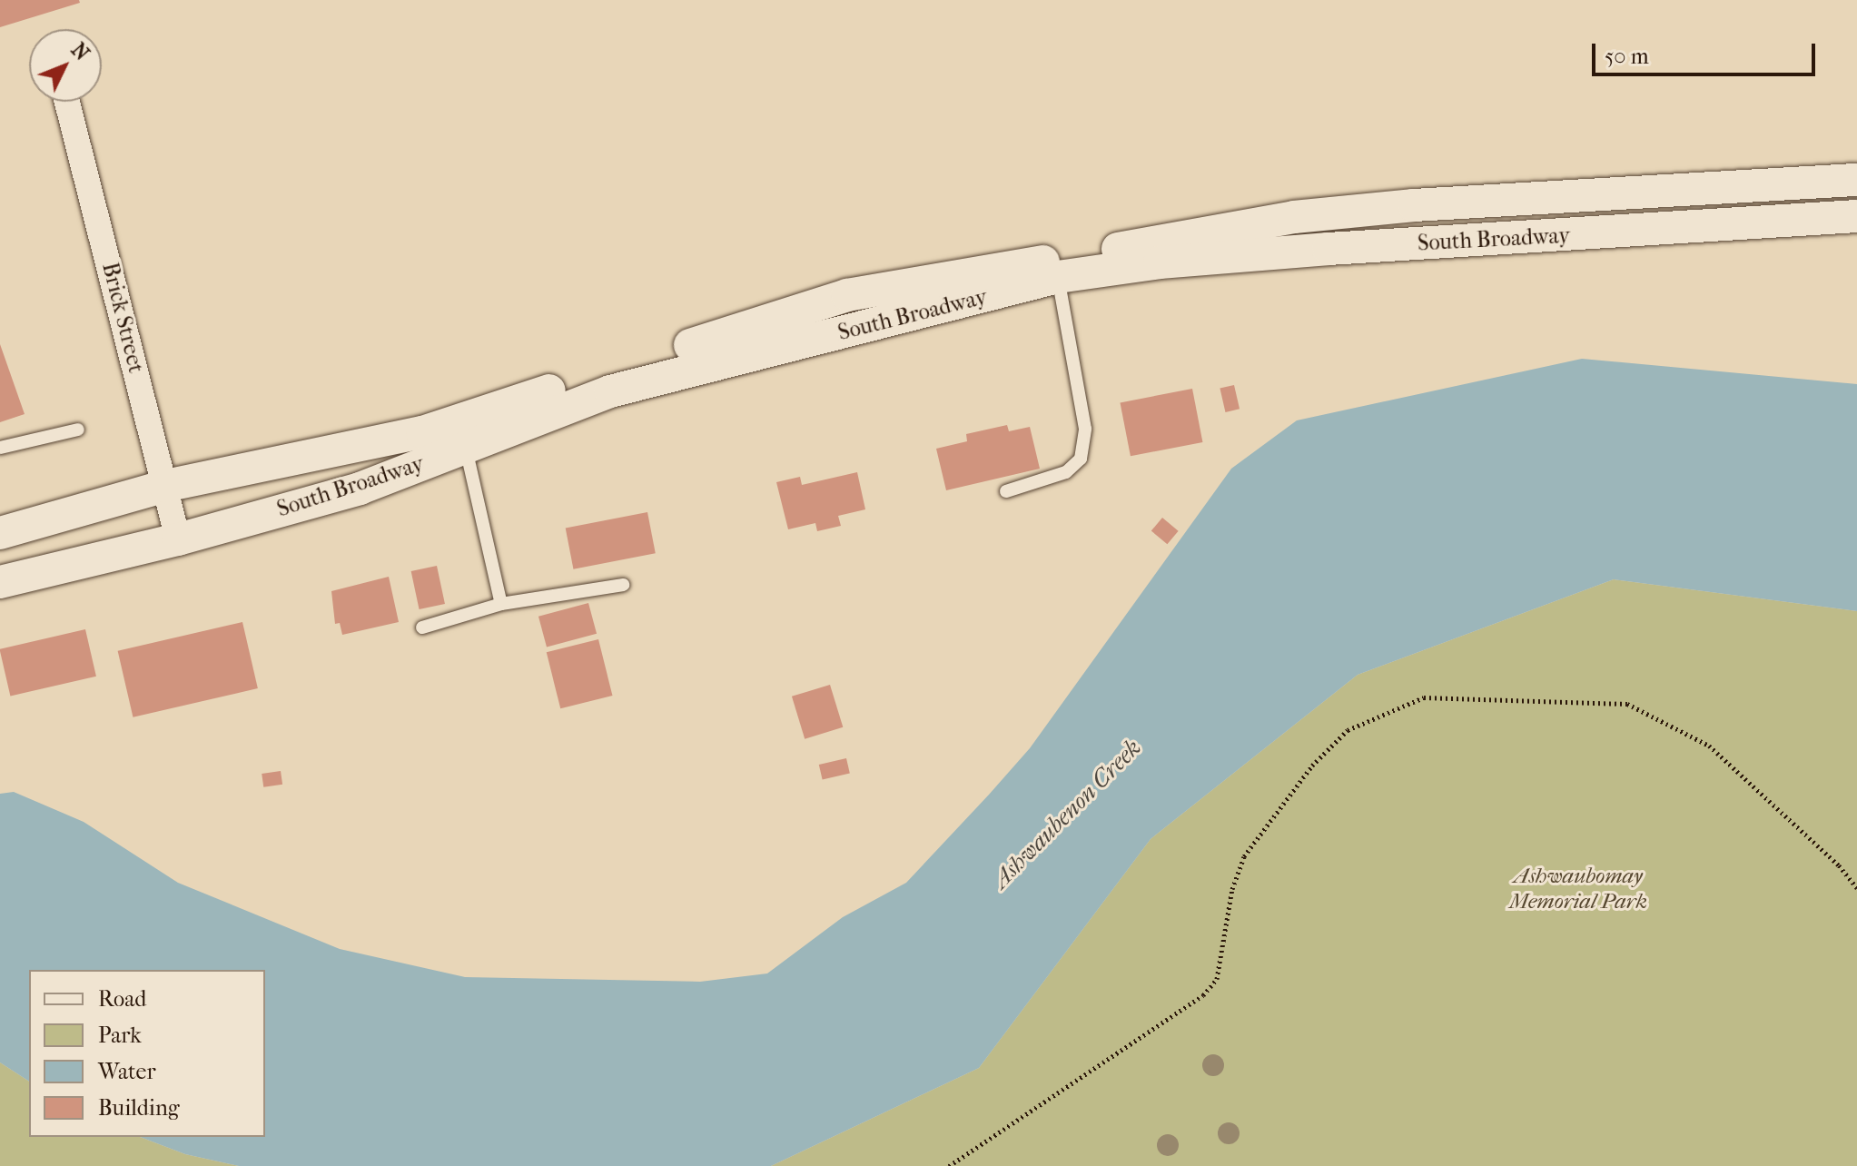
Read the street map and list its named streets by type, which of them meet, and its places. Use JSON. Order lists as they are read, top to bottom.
{
  "streets": {
    "street": ["South Broadway", "Brick Street"]
  },
  "crossings": [
    ["South Broadway", "Brick Street"]
  ],
  "water": ["Ashwaubenon Creek"],
  "parks": ["Ashwaubomay Memorial Park"],
  "legend": [
    "Road",
    "Park",
    "Water",
    "Building"
  ],
  "scale_bar": "50 m",
  "north": "top right"
}
